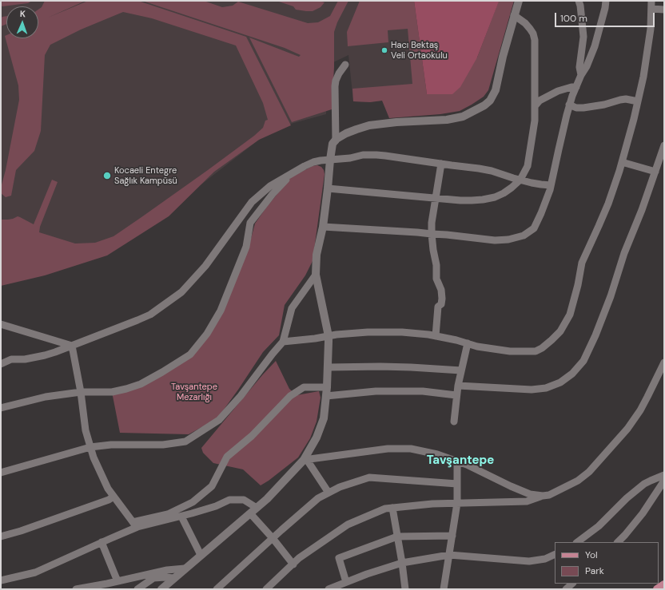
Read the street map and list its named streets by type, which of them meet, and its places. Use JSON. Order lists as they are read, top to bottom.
{
  "districts": ["Tavşantepe"],
  "parks": ["Tavşantepe Mezarlığı"],
  "places": ["Hacı Bektaş Veli Ortaokulu", "Kocaeli Entegre Sağlık Kampüsü"],
  "legend": ["Yol", "Park"],
  "scale_bar": "100 m",
  "north": "top"
}
